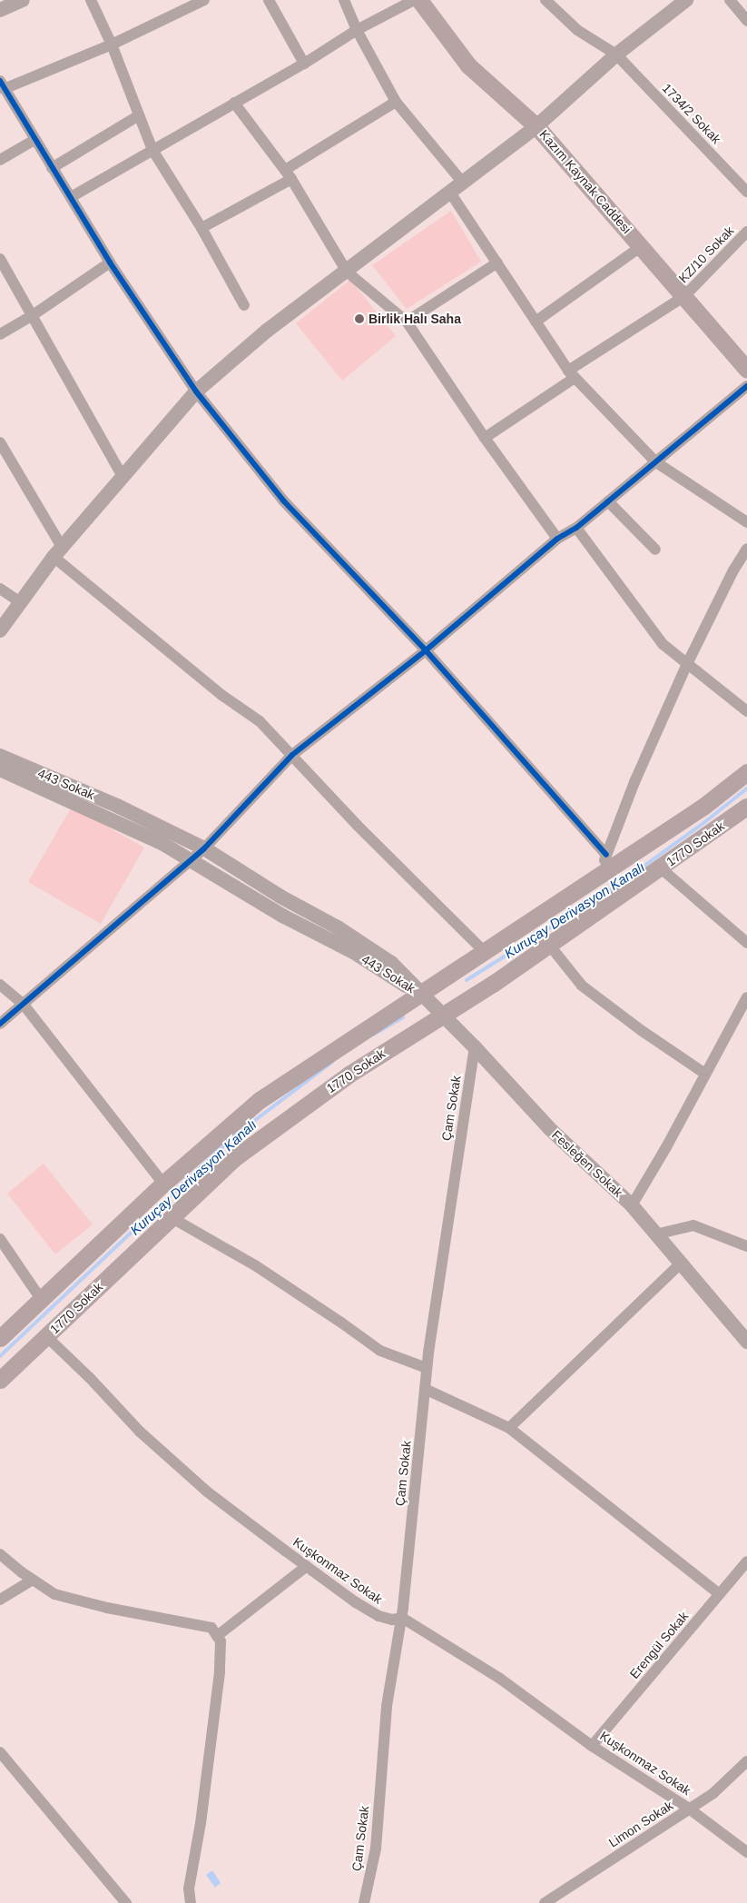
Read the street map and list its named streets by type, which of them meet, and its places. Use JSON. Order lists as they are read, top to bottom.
{
  "streets": {
    "main road": ["Kazım Kaynak Caddesi", "1770 Sokak"],
    "street": [
      "1734/2 Sokak",
      "KZ/10 Sokak",
      "443 Sokak",
      "Çam Sokak",
      "Fesleğen Sokak",
      "Kuşkonmaz Sokak",
      "Erengül Sokak",
      "Limon Sokak"
    ]
  },
  "crossings": [
    ["Kazım Kaynak Caddesi", "KZ/10 Sokak"],
    ["443 Sokak", "1770 Sokak"],
    ["443 Sokak", "Fesleğen Sokak"],
    ["1770 Sokak", "Fesleğen Sokak"],
    ["1770 Sokak", "Kuşkonmaz Sokak"],
    ["Çam Sokak", "Fesleğen Sokak"],
    ["Çam Sokak", "Kuşkonmaz Sokak"],
    ["Kuşkonmaz Sokak", "Erengül Sokak"],
    ["Kuşkonmaz Sokak", "Limon Sokak"]
  ],
  "water": ["Kuruçay Derivasyon Kanalı"],
  "places": ["Birlik Halı Saha"]
}
